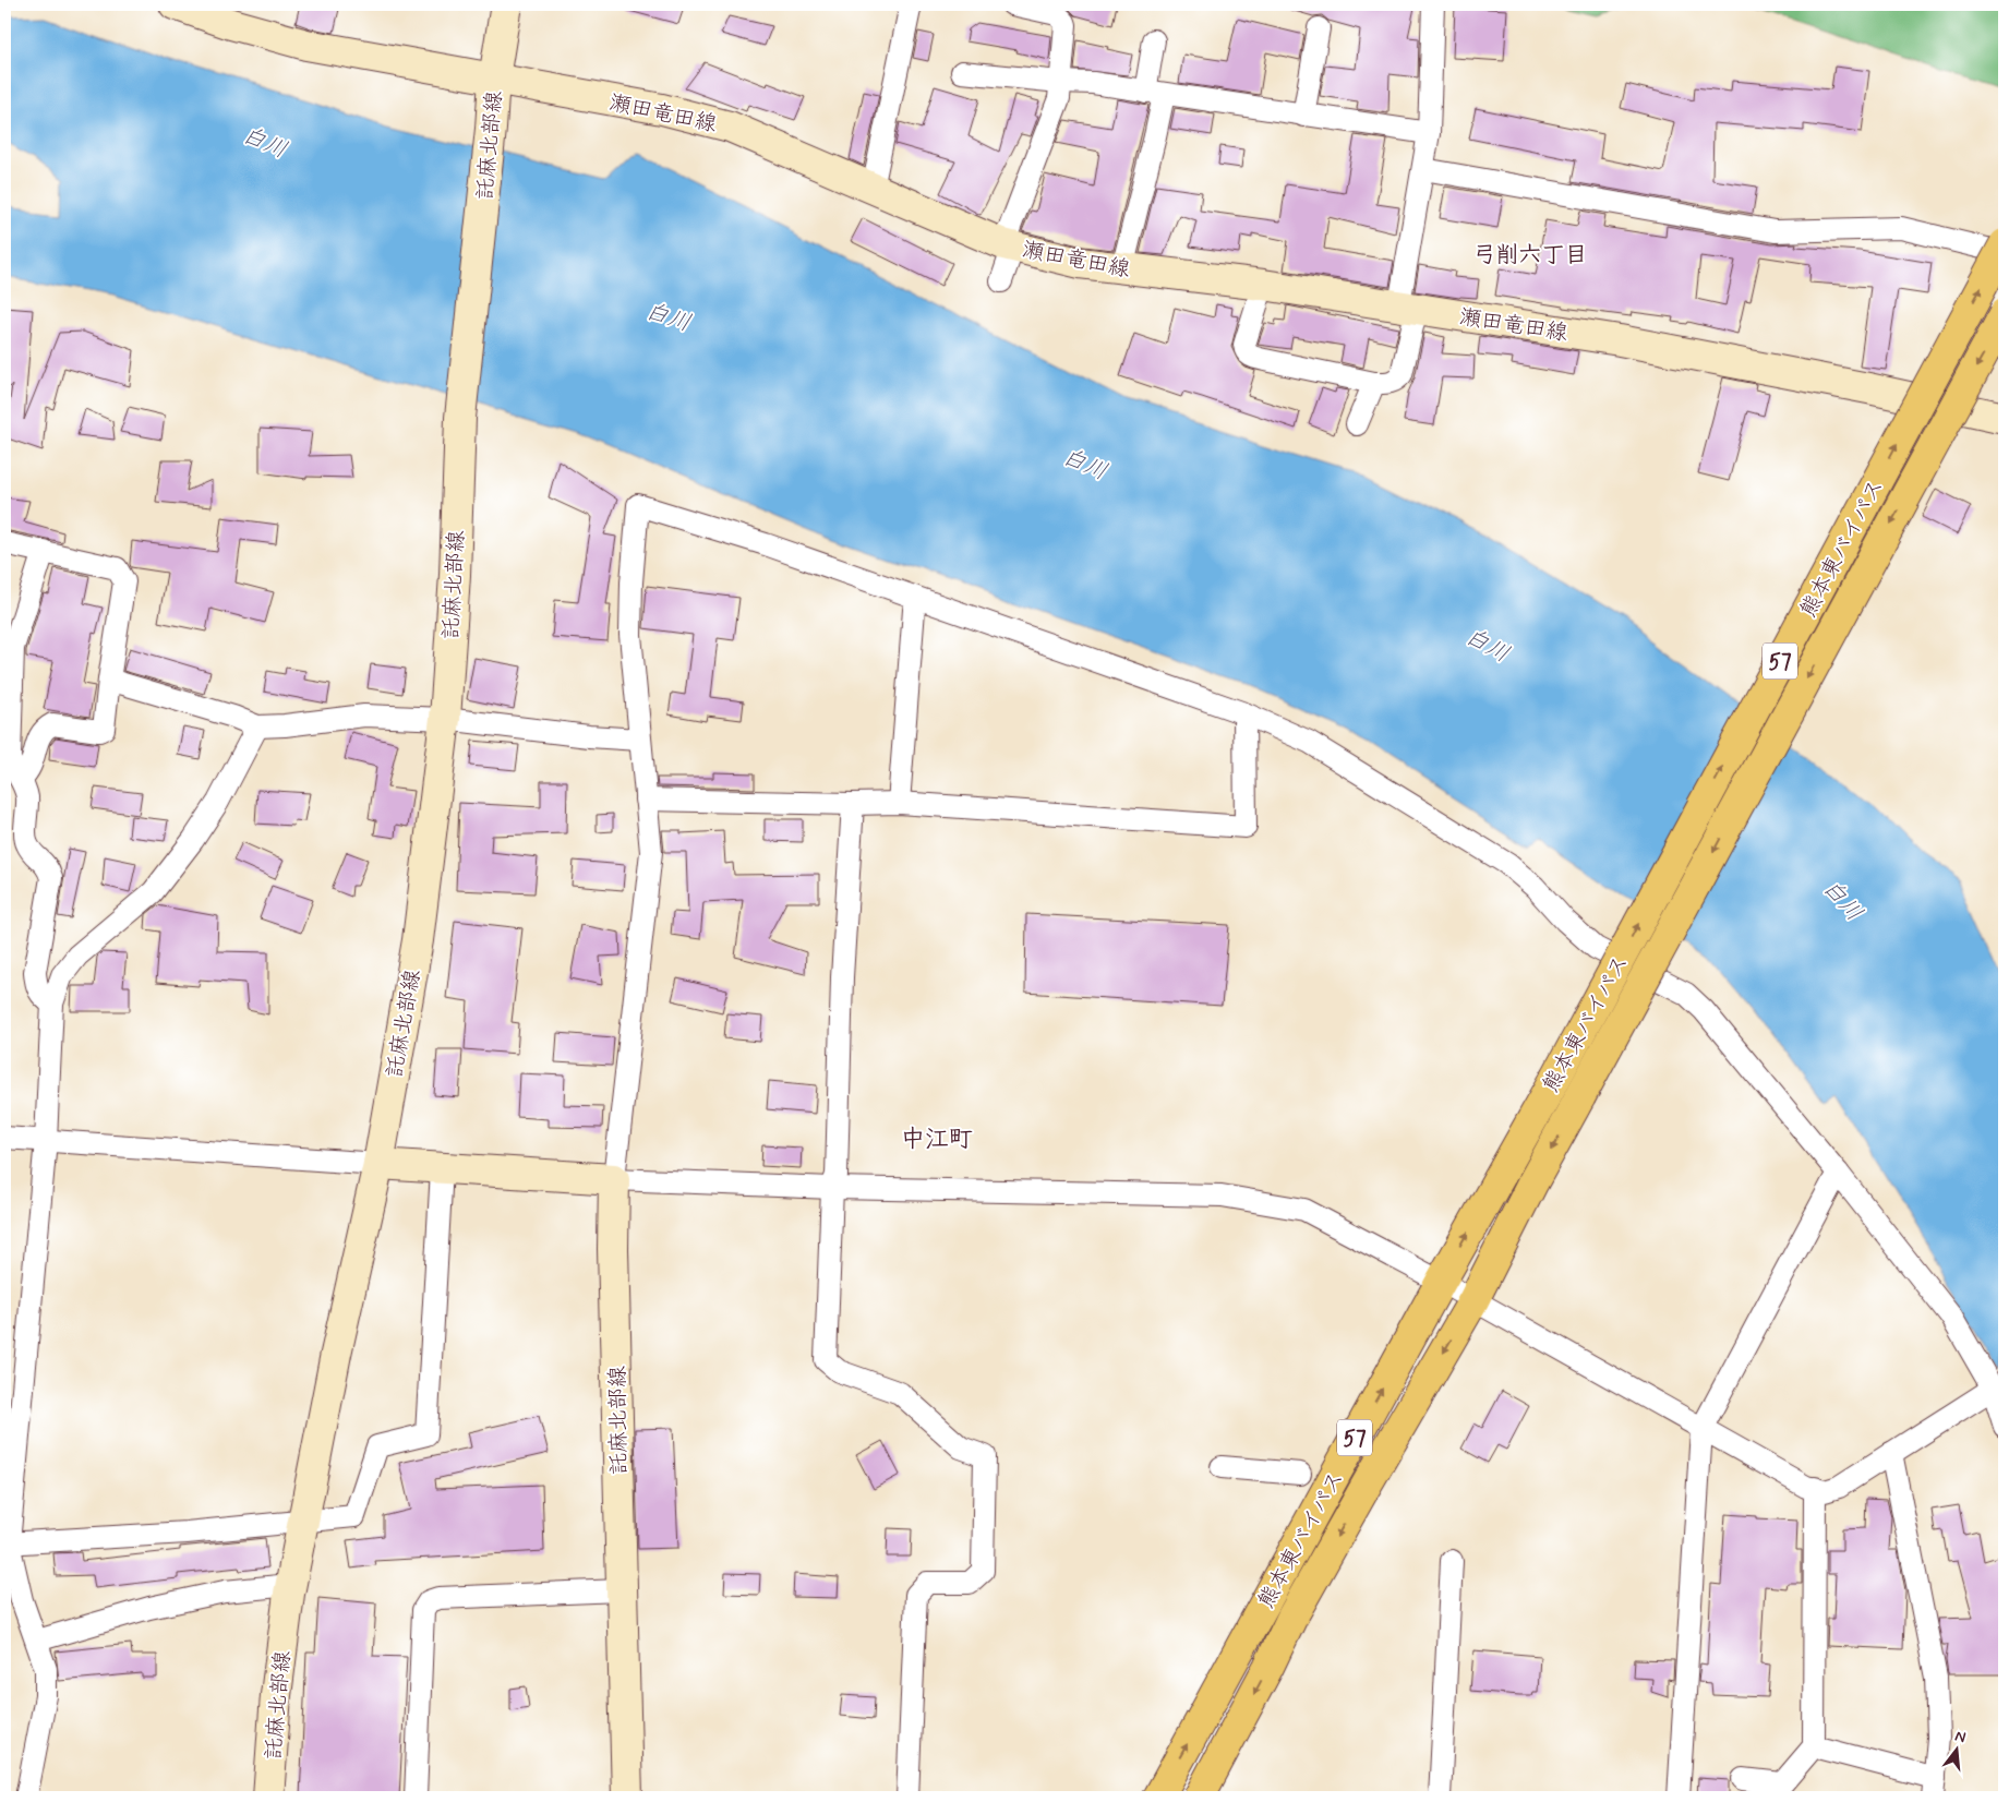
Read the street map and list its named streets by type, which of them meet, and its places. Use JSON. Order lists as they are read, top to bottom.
{
  "streets": {
    "highway": ["熊本東バイパス", "57"],
    "main road": ["瀬田竜田線", "託麻北部線"]
  },
  "crossings": [
    ["瀬田竜田線", "託麻北部線"]
  ],
  "districts": ["弓削六丁目", "中江町"],
  "water": ["白川"],
  "north": "top"
}
